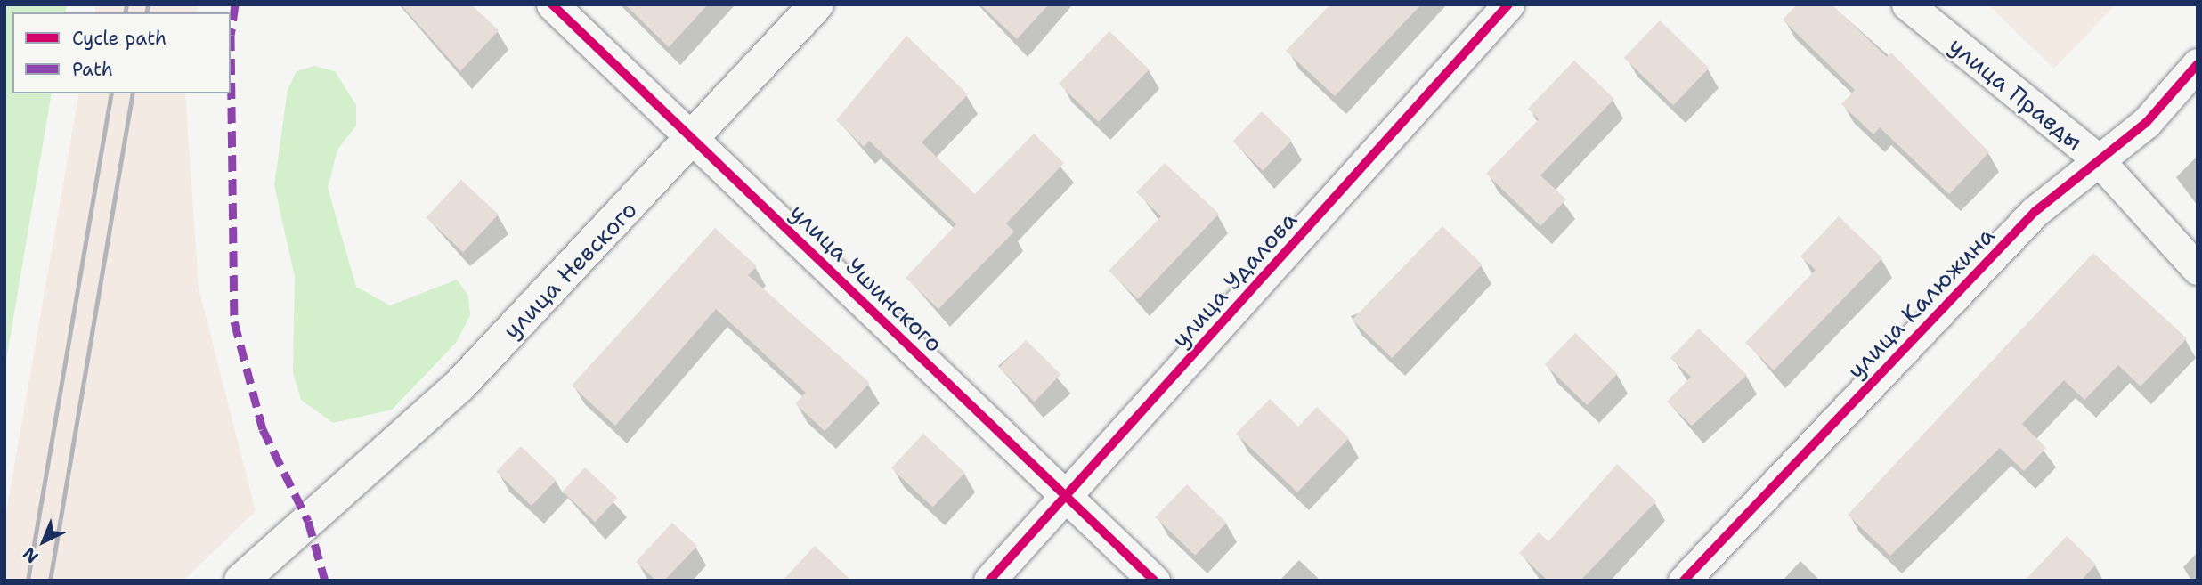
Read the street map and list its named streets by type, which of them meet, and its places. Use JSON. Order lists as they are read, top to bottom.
{
  "streets": {
    "main road": ["улица Невского"],
    "street": [
      "улица Правды",
      "улица Ушинского",
      "улица Удалова",
      "улица Калюжина"
    ]
  },
  "crossings": [
    ["улица Правды", "улица Калюжина"],
    ["улица Невского", "улица Ушинского"],
    ["улица Ушинского", "улица Удалова"]
  ],
  "legend": ["Cycle path", "Path"],
  "north": "bottom left"
}
